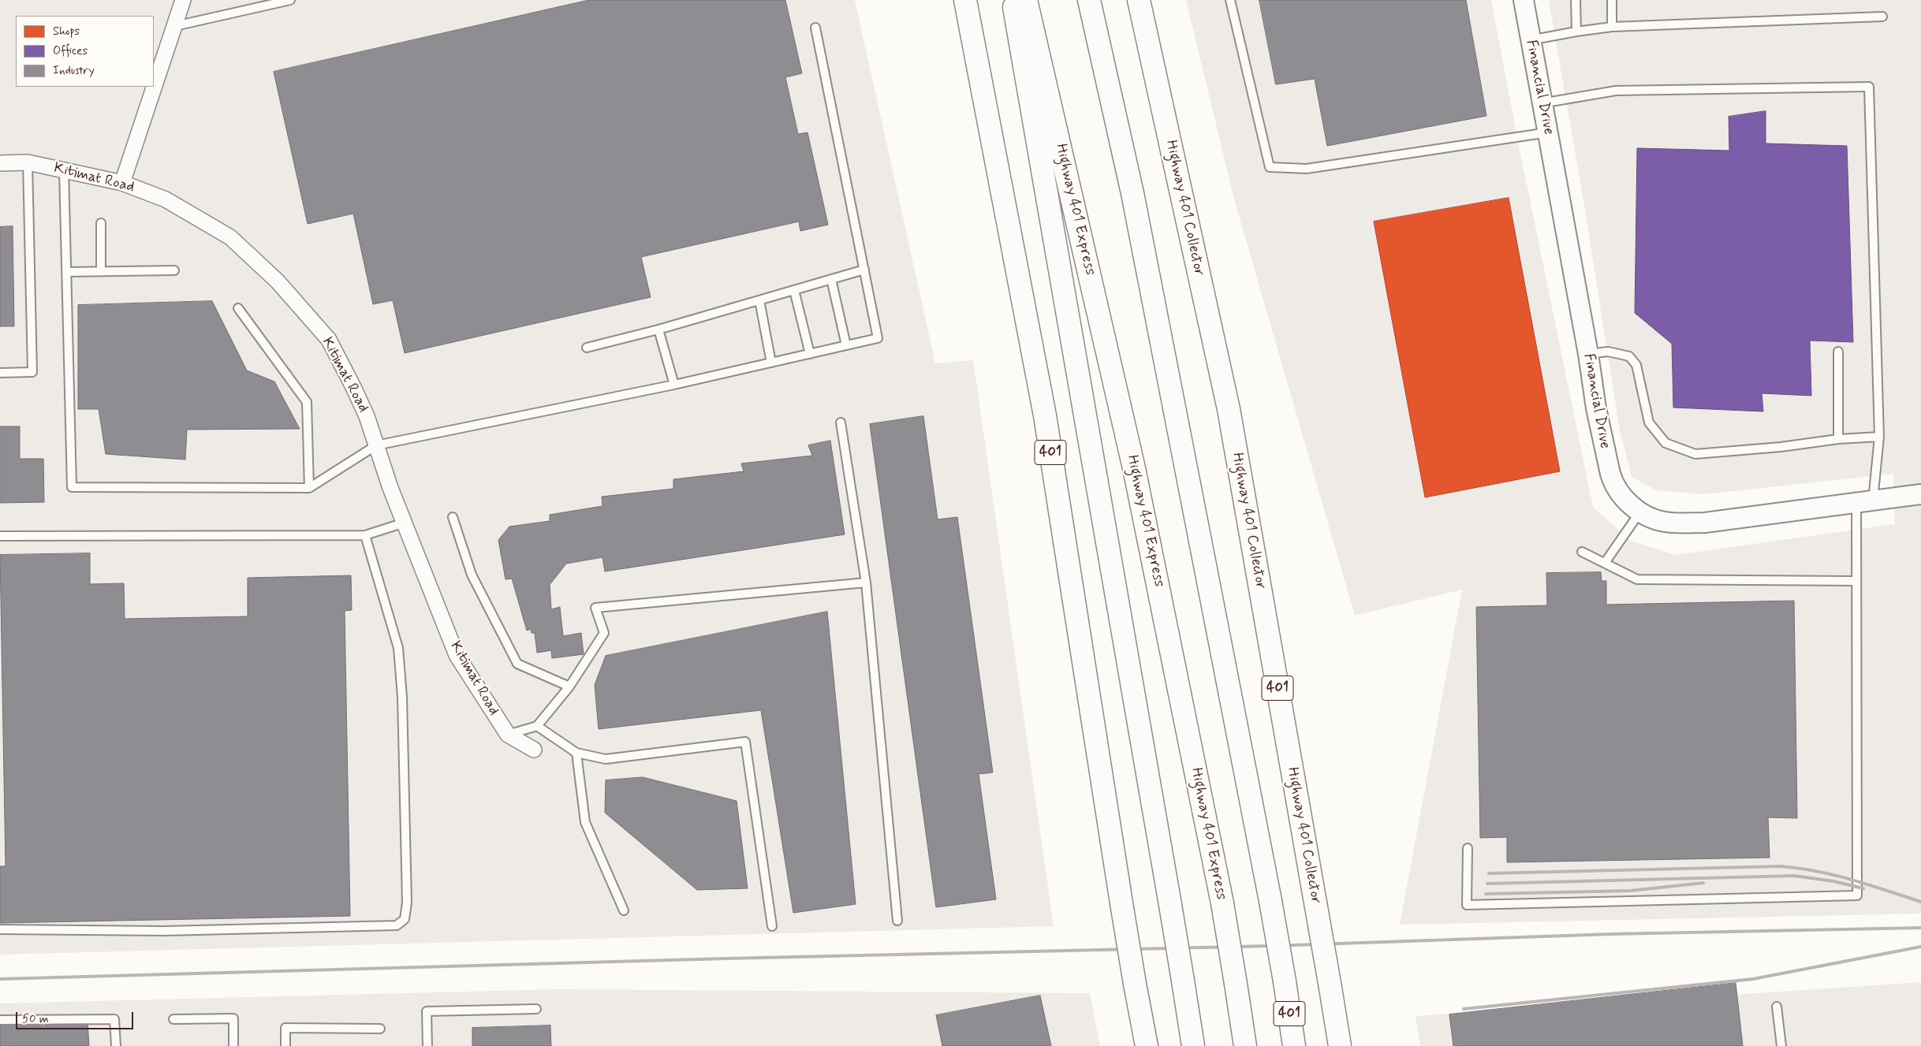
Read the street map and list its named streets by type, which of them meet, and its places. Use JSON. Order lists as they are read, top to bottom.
{
  "streets": {
    "highway": ["Highway 401 Collector", "Highway 401 Express", "401"],
    "street": ["Financial Drive", "Kitimat Road"]
  },
  "legend": ["Shops", "Offices", "Industry"],
  "scale_bar": "50 m"
}
